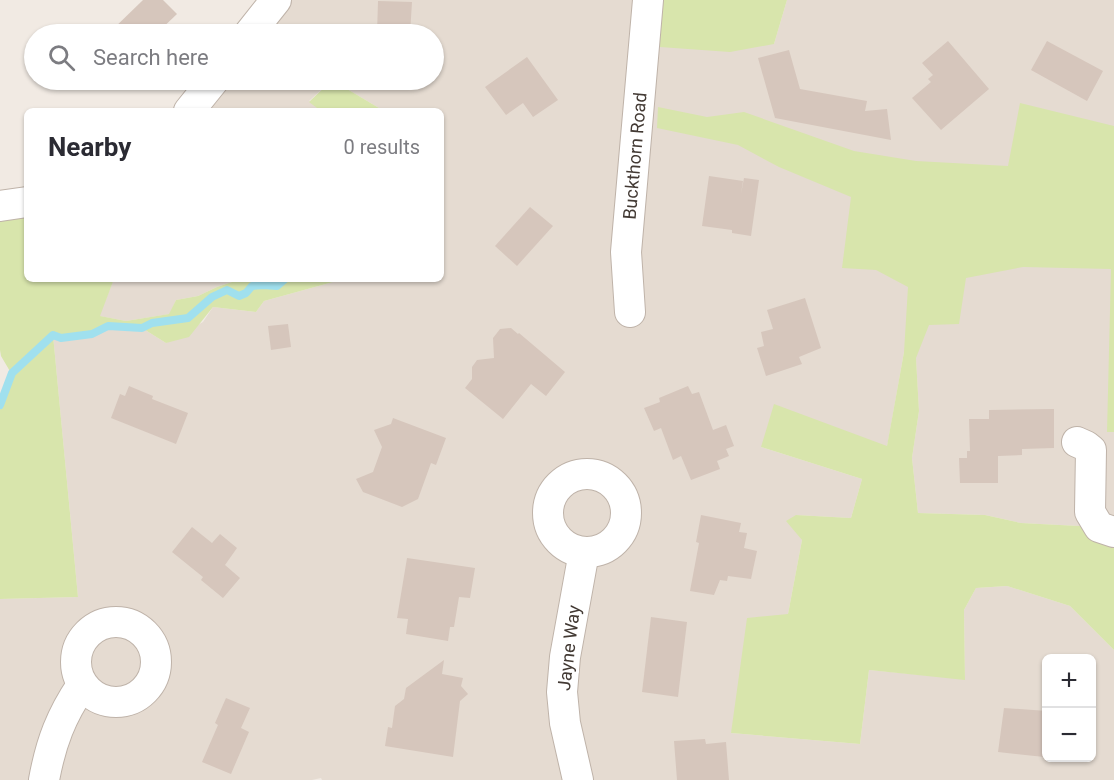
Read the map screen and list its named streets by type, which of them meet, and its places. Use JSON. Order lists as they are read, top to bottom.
{
  "streets": {
    "street": ["Buckthorn Road", "Jayne Way"]
  },
  "page": {
    "search": "Search here",
    "heading": ["Nearby", "0 results"],
    "map_buttons": ["+", "−"]
  }
}
